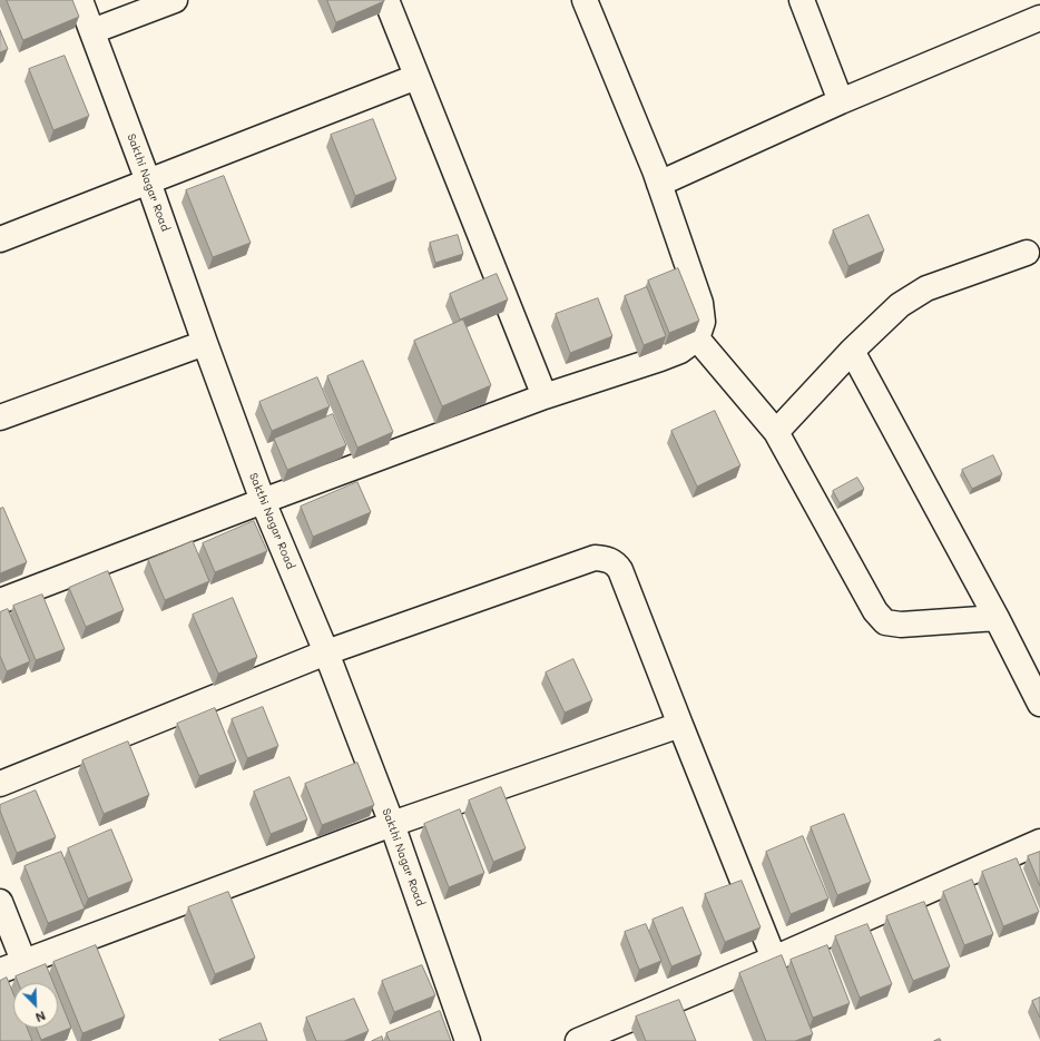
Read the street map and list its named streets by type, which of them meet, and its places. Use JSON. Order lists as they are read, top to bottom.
{
  "streets": {
    "street": ["Sakthi Nagar Road"]
  },
  "north": "bottom right"
}
